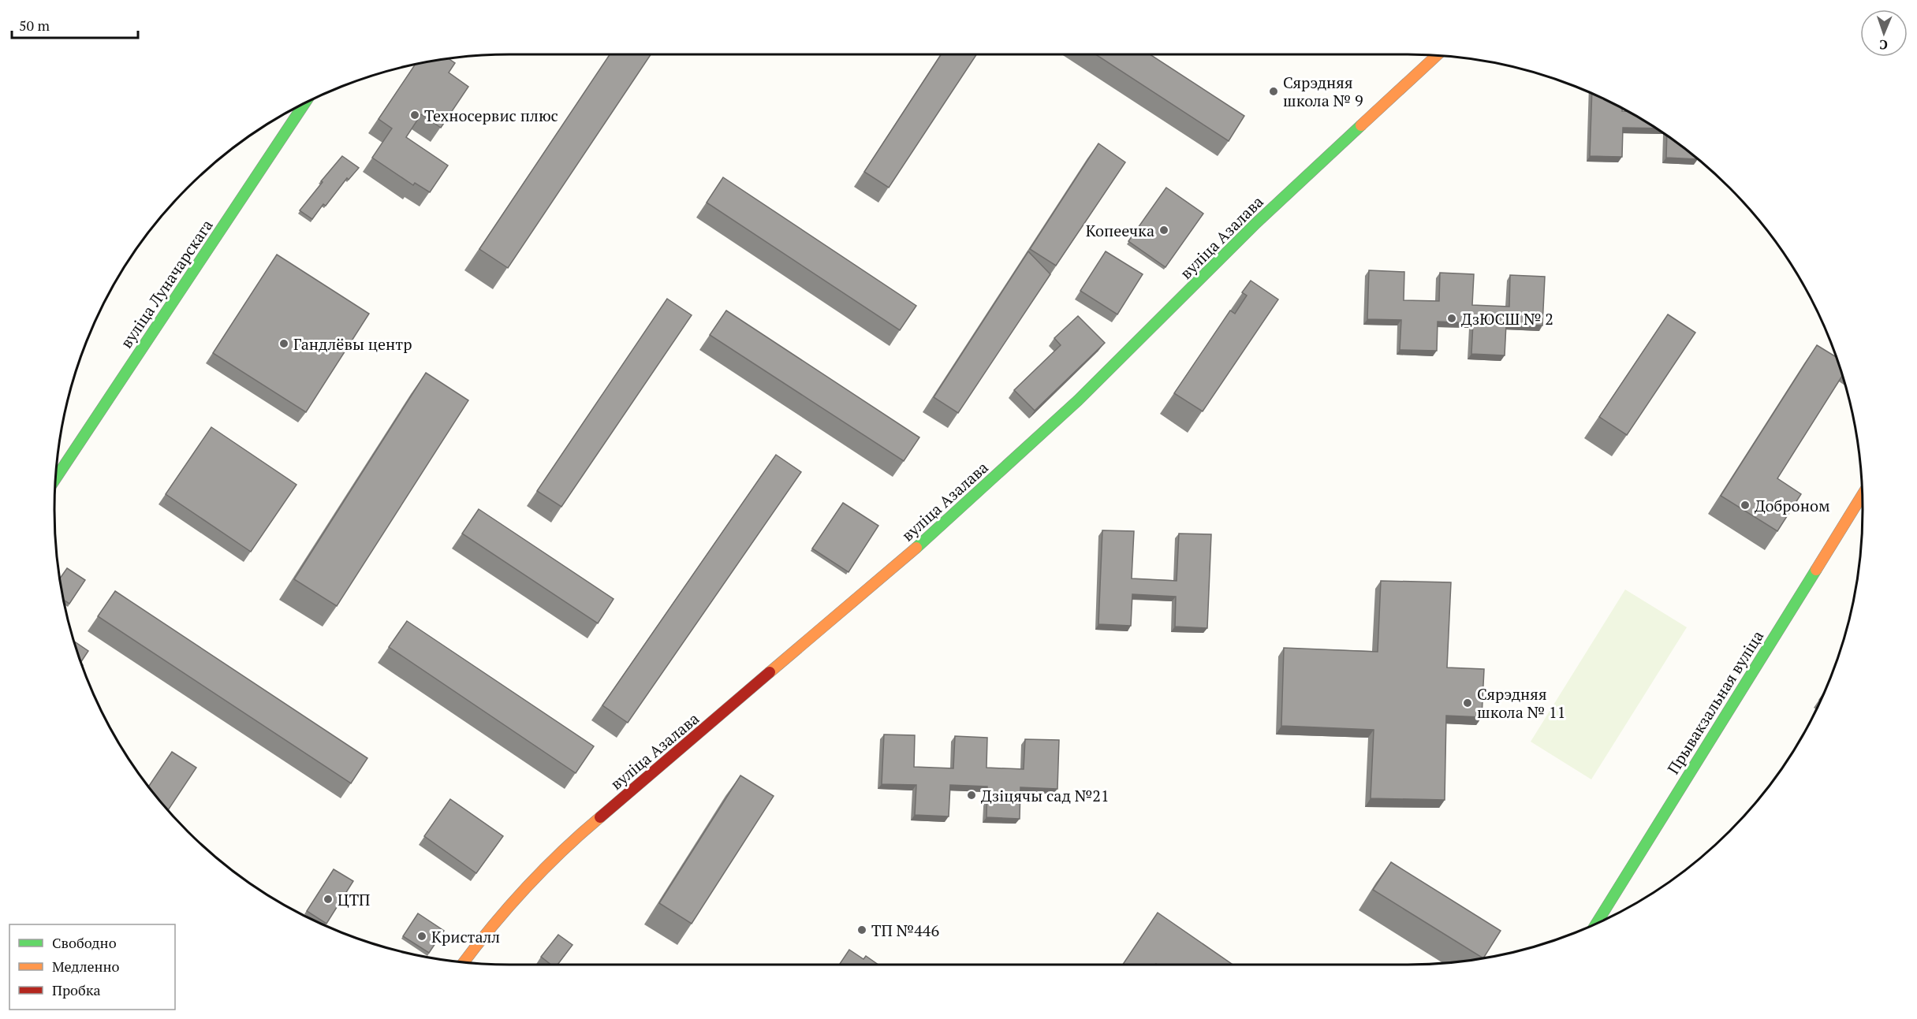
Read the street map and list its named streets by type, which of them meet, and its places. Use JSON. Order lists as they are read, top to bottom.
{
  "streets": {
    "street": ["вуліца Азалава", "вуліца Луначарскага", "Прывакзальная вуліца"]
  },
  "places": [
    "Сярэдняя школа № 9",
    "Техносервис плюс",
    "Копеечка",
    "ДзЮСШ № 2",
    "Гандлёвы центр",
    "Доброном",
    "Сярэдняя школа № 11",
    "Дзіцячы сад №21",
    "ЦТП",
    "ТП №446",
    "Кристалл"
  ],
  "legend": ["Свободно", "Медленно", "Пробка"],
  "scale_bar": "50 m",
  "north": "bottom"
}
